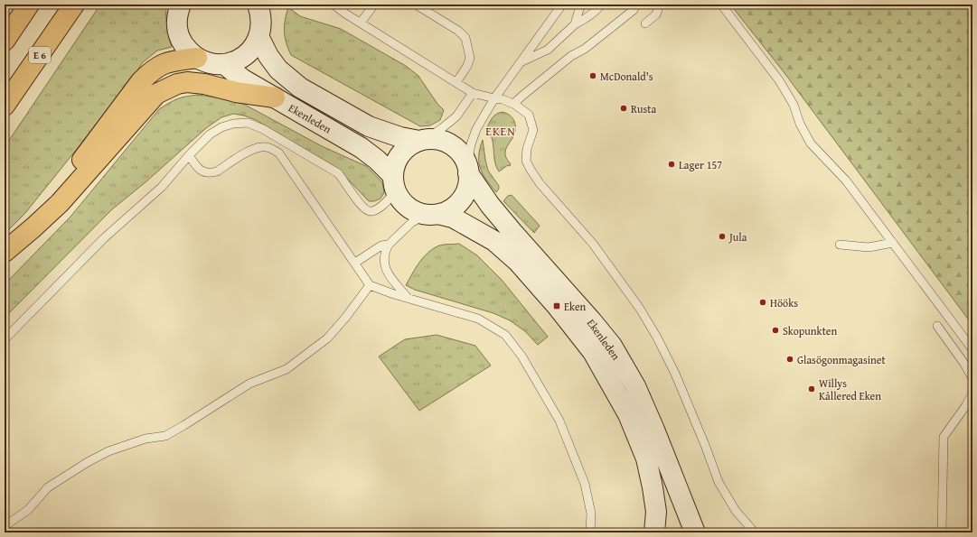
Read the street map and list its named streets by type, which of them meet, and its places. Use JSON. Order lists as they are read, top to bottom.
{
  "streets": {
    "highway": ["E 6"],
    "street": ["Ekenleden"]
  },
  "districts": ["EKEN"],
  "places": {
    "other": [
      "McDonald's",
      "Rusta",
      "Lager 157",
      "Jula",
      "Hööks",
      "Skopunkten",
      "Glasögonmagasinet",
      "Willys Kållered Eken"
    ],
    "transit": ["Eken"]
  }
}
